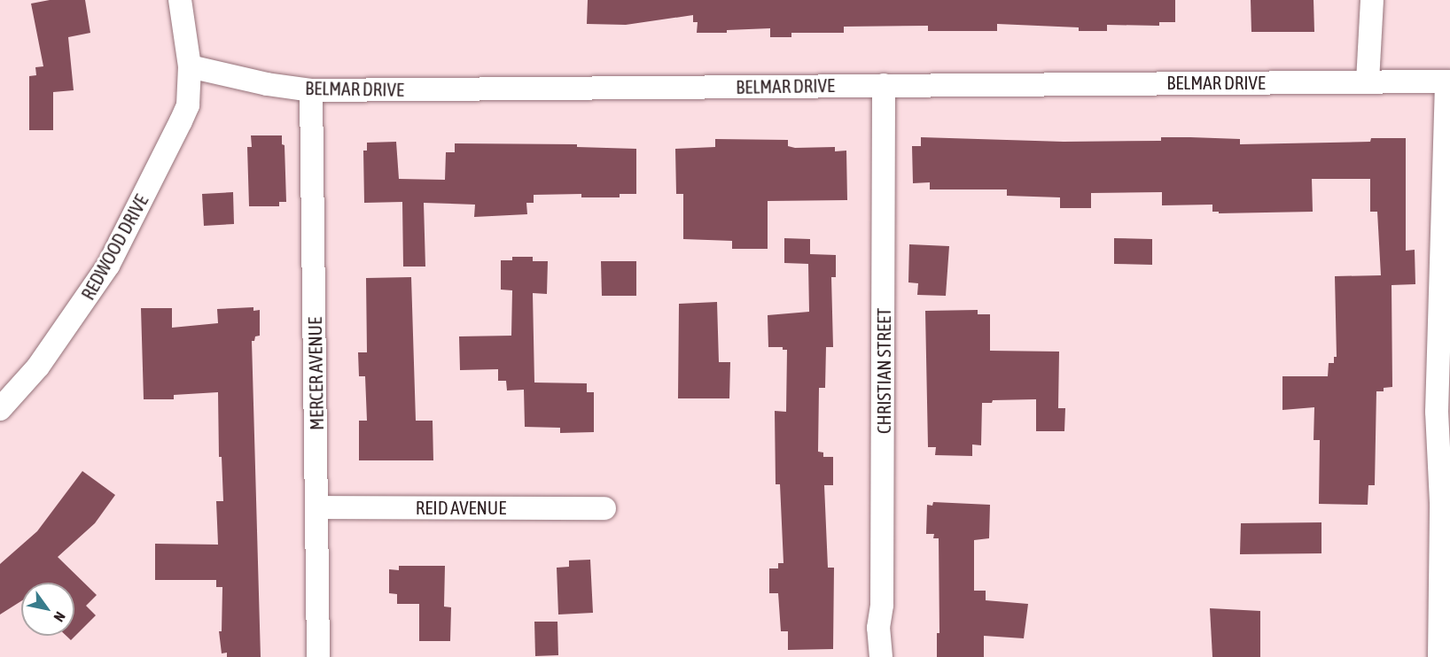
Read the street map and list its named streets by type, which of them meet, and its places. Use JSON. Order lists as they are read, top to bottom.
{
  "streets": {
    "street": [
      "BELMAR DRIVE",
      "REDWOOD DRIVE",
      "CHRISTIAN STREET",
      "MERCER AVENUE",
      "REID AVENUE"
    ]
  },
  "crossings": [
    ["BELMAR DRIVE", "REDWOOD DRIVE"],
    ["BELMAR DRIVE", "CHRISTIAN STREET"],
    ["BELMAR DRIVE", "MERCER AVENUE"],
    ["MERCER AVENUE", "REID AVENUE"]
  ],
  "north": "bottom right"
}
